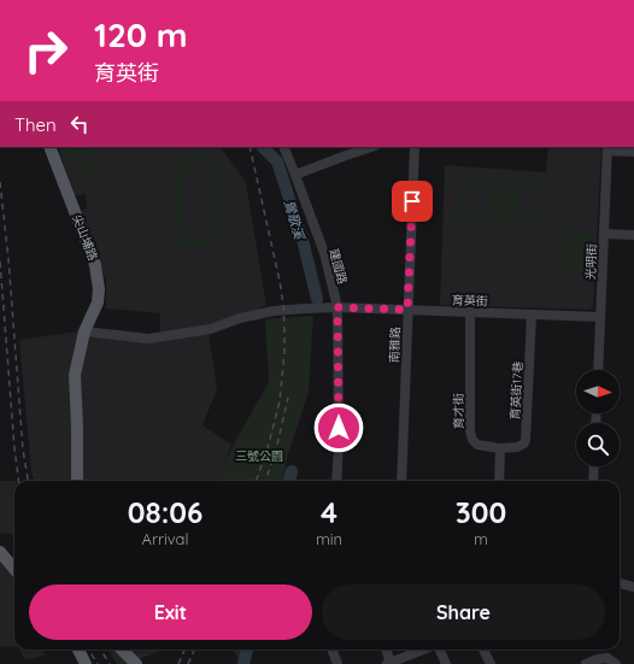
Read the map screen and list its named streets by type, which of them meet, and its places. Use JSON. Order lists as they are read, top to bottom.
{
  "streets": {
    "main road": ["尖山埔路"],
    "street": [
      "光明街",
      "建國路",
      "育英街",
      "南雅路",
      "育英街17巷",
      "育才街"
    ]
  },
  "crossings": [
    ["尖山埔路", "育英街"],
    ["光明街", "育英街"],
    ["建國路", "育英街"],
    ["育英街", "南雅路"],
    ["育英街", "育英街17巷"],
    ["育英街", "育才街"],
    ["育英街17巷", "育才街"]
  ],
  "water": ["鶯歌溪"],
  "parks": ["三號公園"],
  "north": "right",
  "page": {
    "turn": ["120 m", "育英街"],
    "then": "Then",
    "eta": [
      "08:06",
      "Arrival",
      "4",
      "min",
      "300",
      "m"
    ],
    "buttons": ["Exit", "Share"]
  }
}
